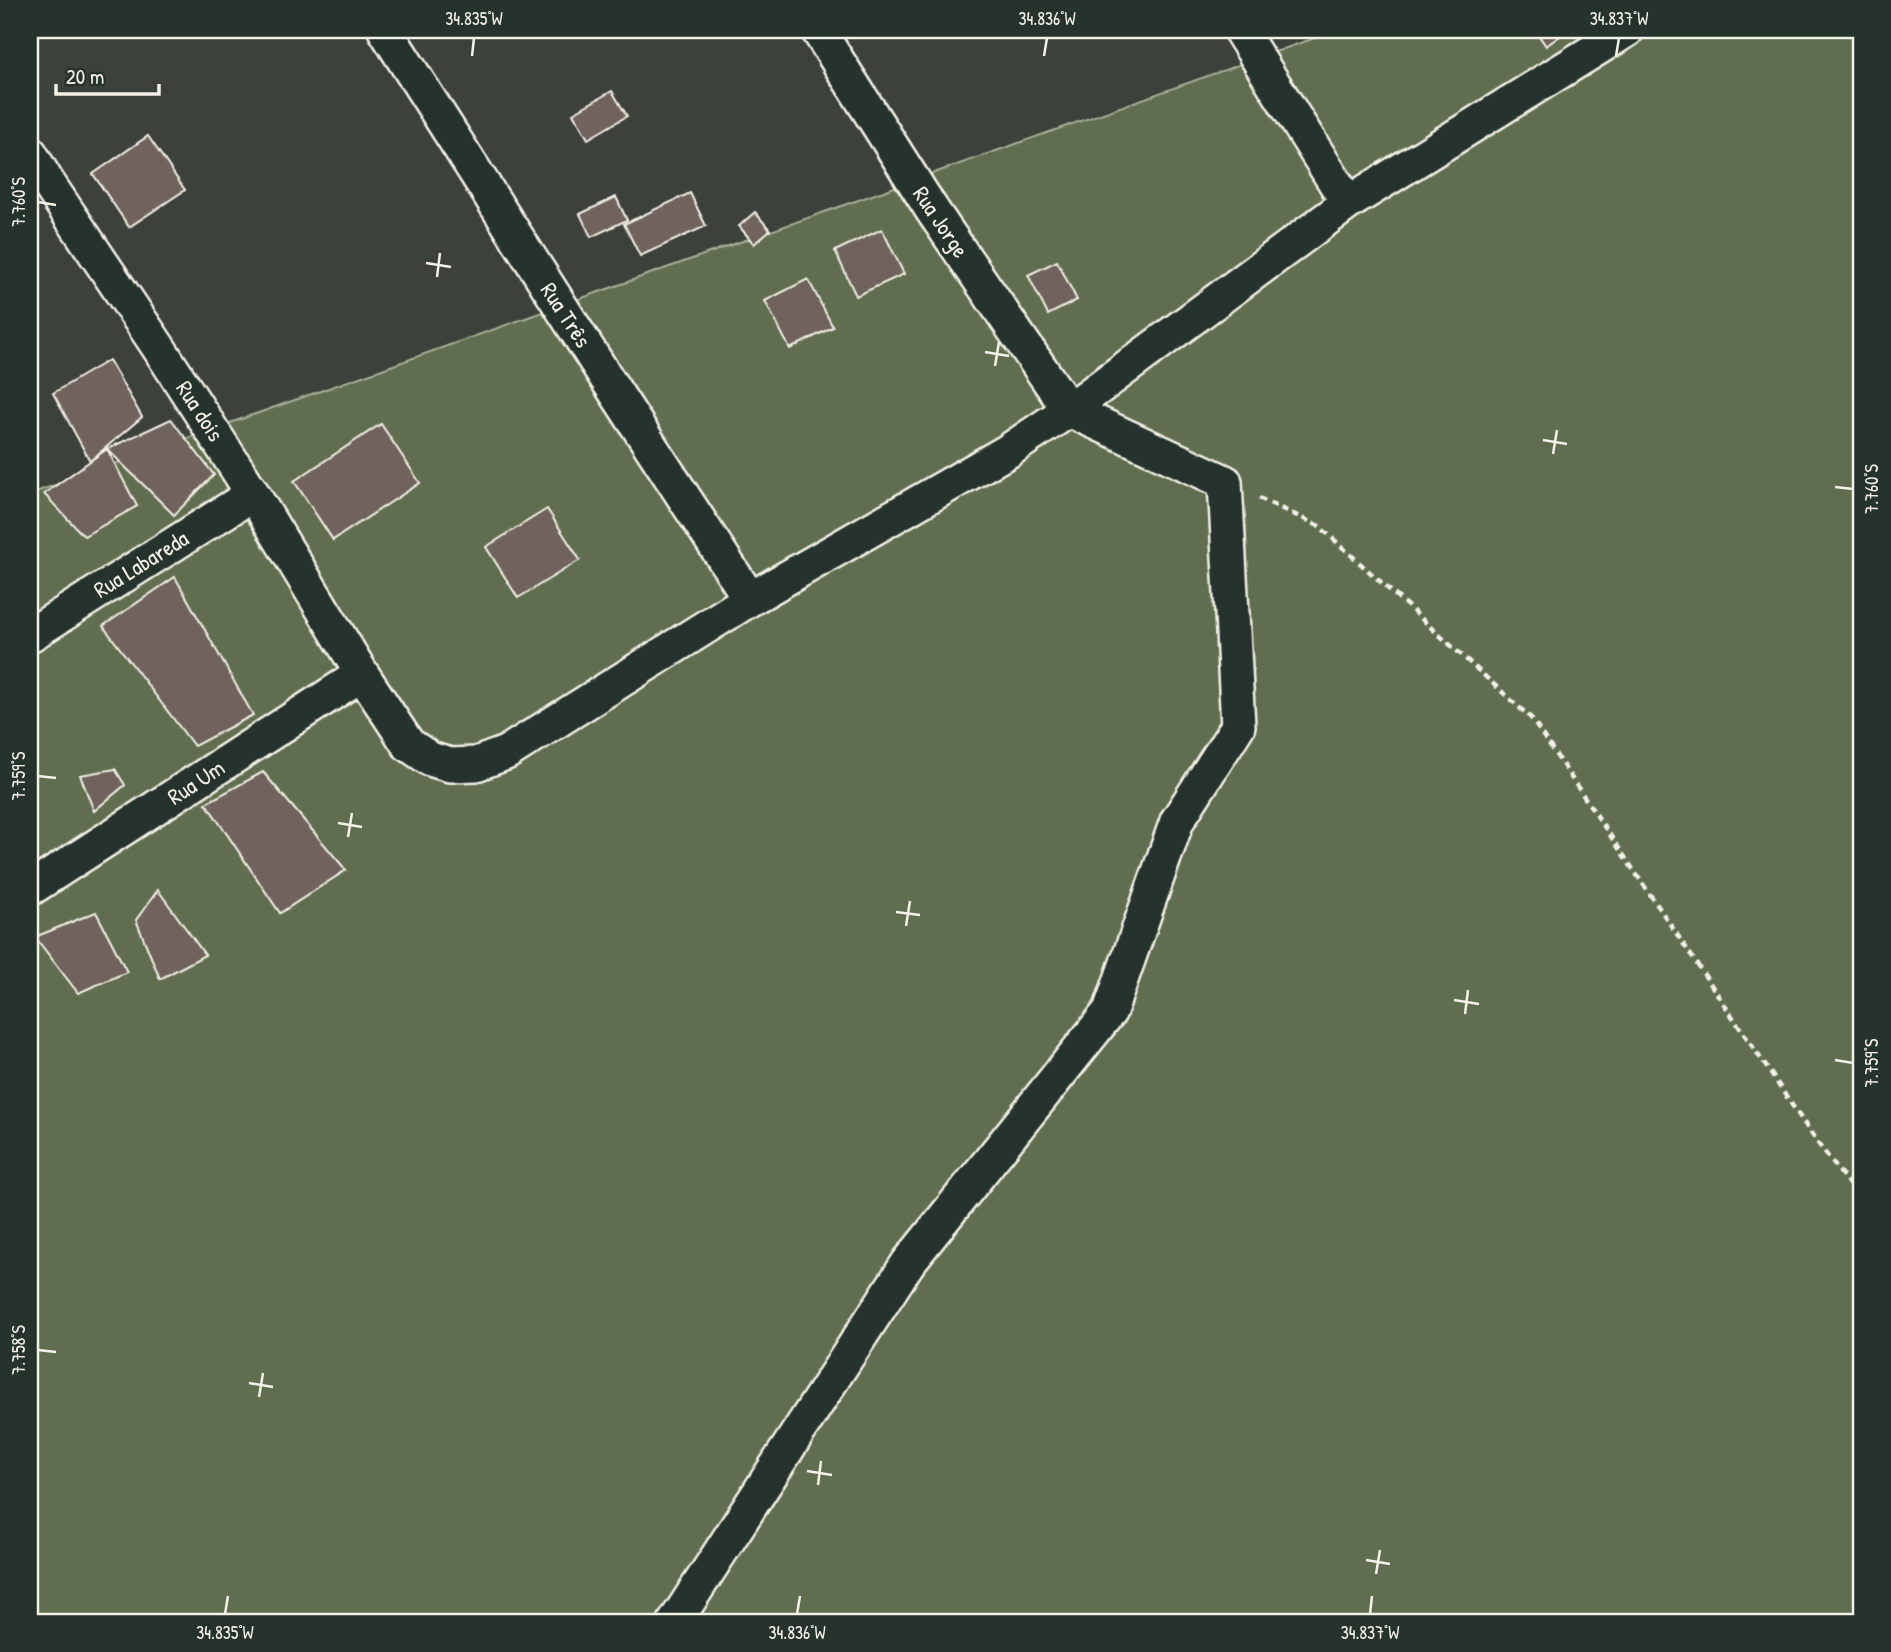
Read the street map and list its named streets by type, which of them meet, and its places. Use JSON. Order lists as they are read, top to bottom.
{
  "streets": {
    "street": [
      "Rua Jorge",
      "Rua Três",
      "Rua dois",
      "Rua Labareda",
      "Rua Um"
    ]
  },
  "crossings": [
    ["Rua Jorge", "Rua dois"],
    ["Rua Três", "Rua dois"],
    ["Rua dois", "Rua Labareda"],
    ["Rua dois", "Rua Um"]
  ],
  "scale_bar": "20 m",
  "coordinates": [
    "34.835°W",
    "34.836°W",
    "34.837°W",
    "7.760°S",
    "7.759°S",
    "7.758°S"
  ]
}
